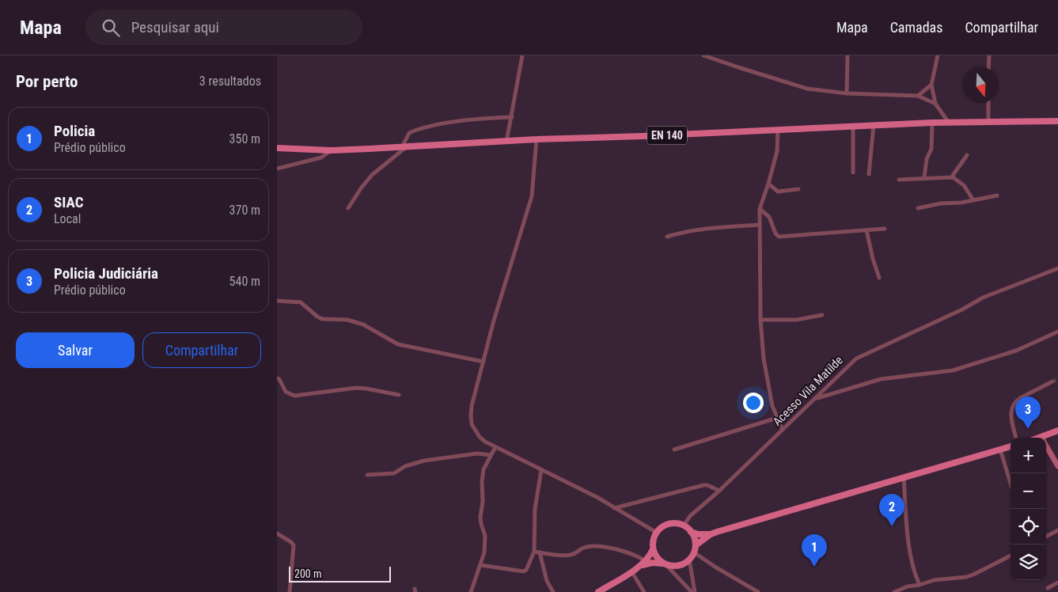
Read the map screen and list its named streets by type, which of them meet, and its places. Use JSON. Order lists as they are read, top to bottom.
{
  "streets": {
    "main road": ["EN 140"],
    "street": ["Acesso Vila Matilde"]
  },
  "scale_bar": "200 m",
  "north": "bottom",
  "page": {
    "header": "Mapa",
    "search": "Pesquisar aqui",
    "nav": ["Mapa", "Camadas", "Compartilhar"],
    "heading": ["Por perto", "3 resultados"],
    "list": [
      {
        "mark": "1",
        "name": "Policia",
        "note": "Prédio público",
        "value": "350 m"
      },
      {
        "mark": "2",
        "name": "SIAC",
        "note": "Local",
        "value": "370 m"
      },
      {
        "mark": "3",
        "name": "Policia Judiciária",
        "note": "Prédio público",
        "value": "540 m"
      }
    ],
    "buttons": ["Salvar", "Compartilhar"],
    "pins": ["3", "2", "1"],
    "map_buttons": ["+", "−"],
    "scale": "200 m"
  }
}
